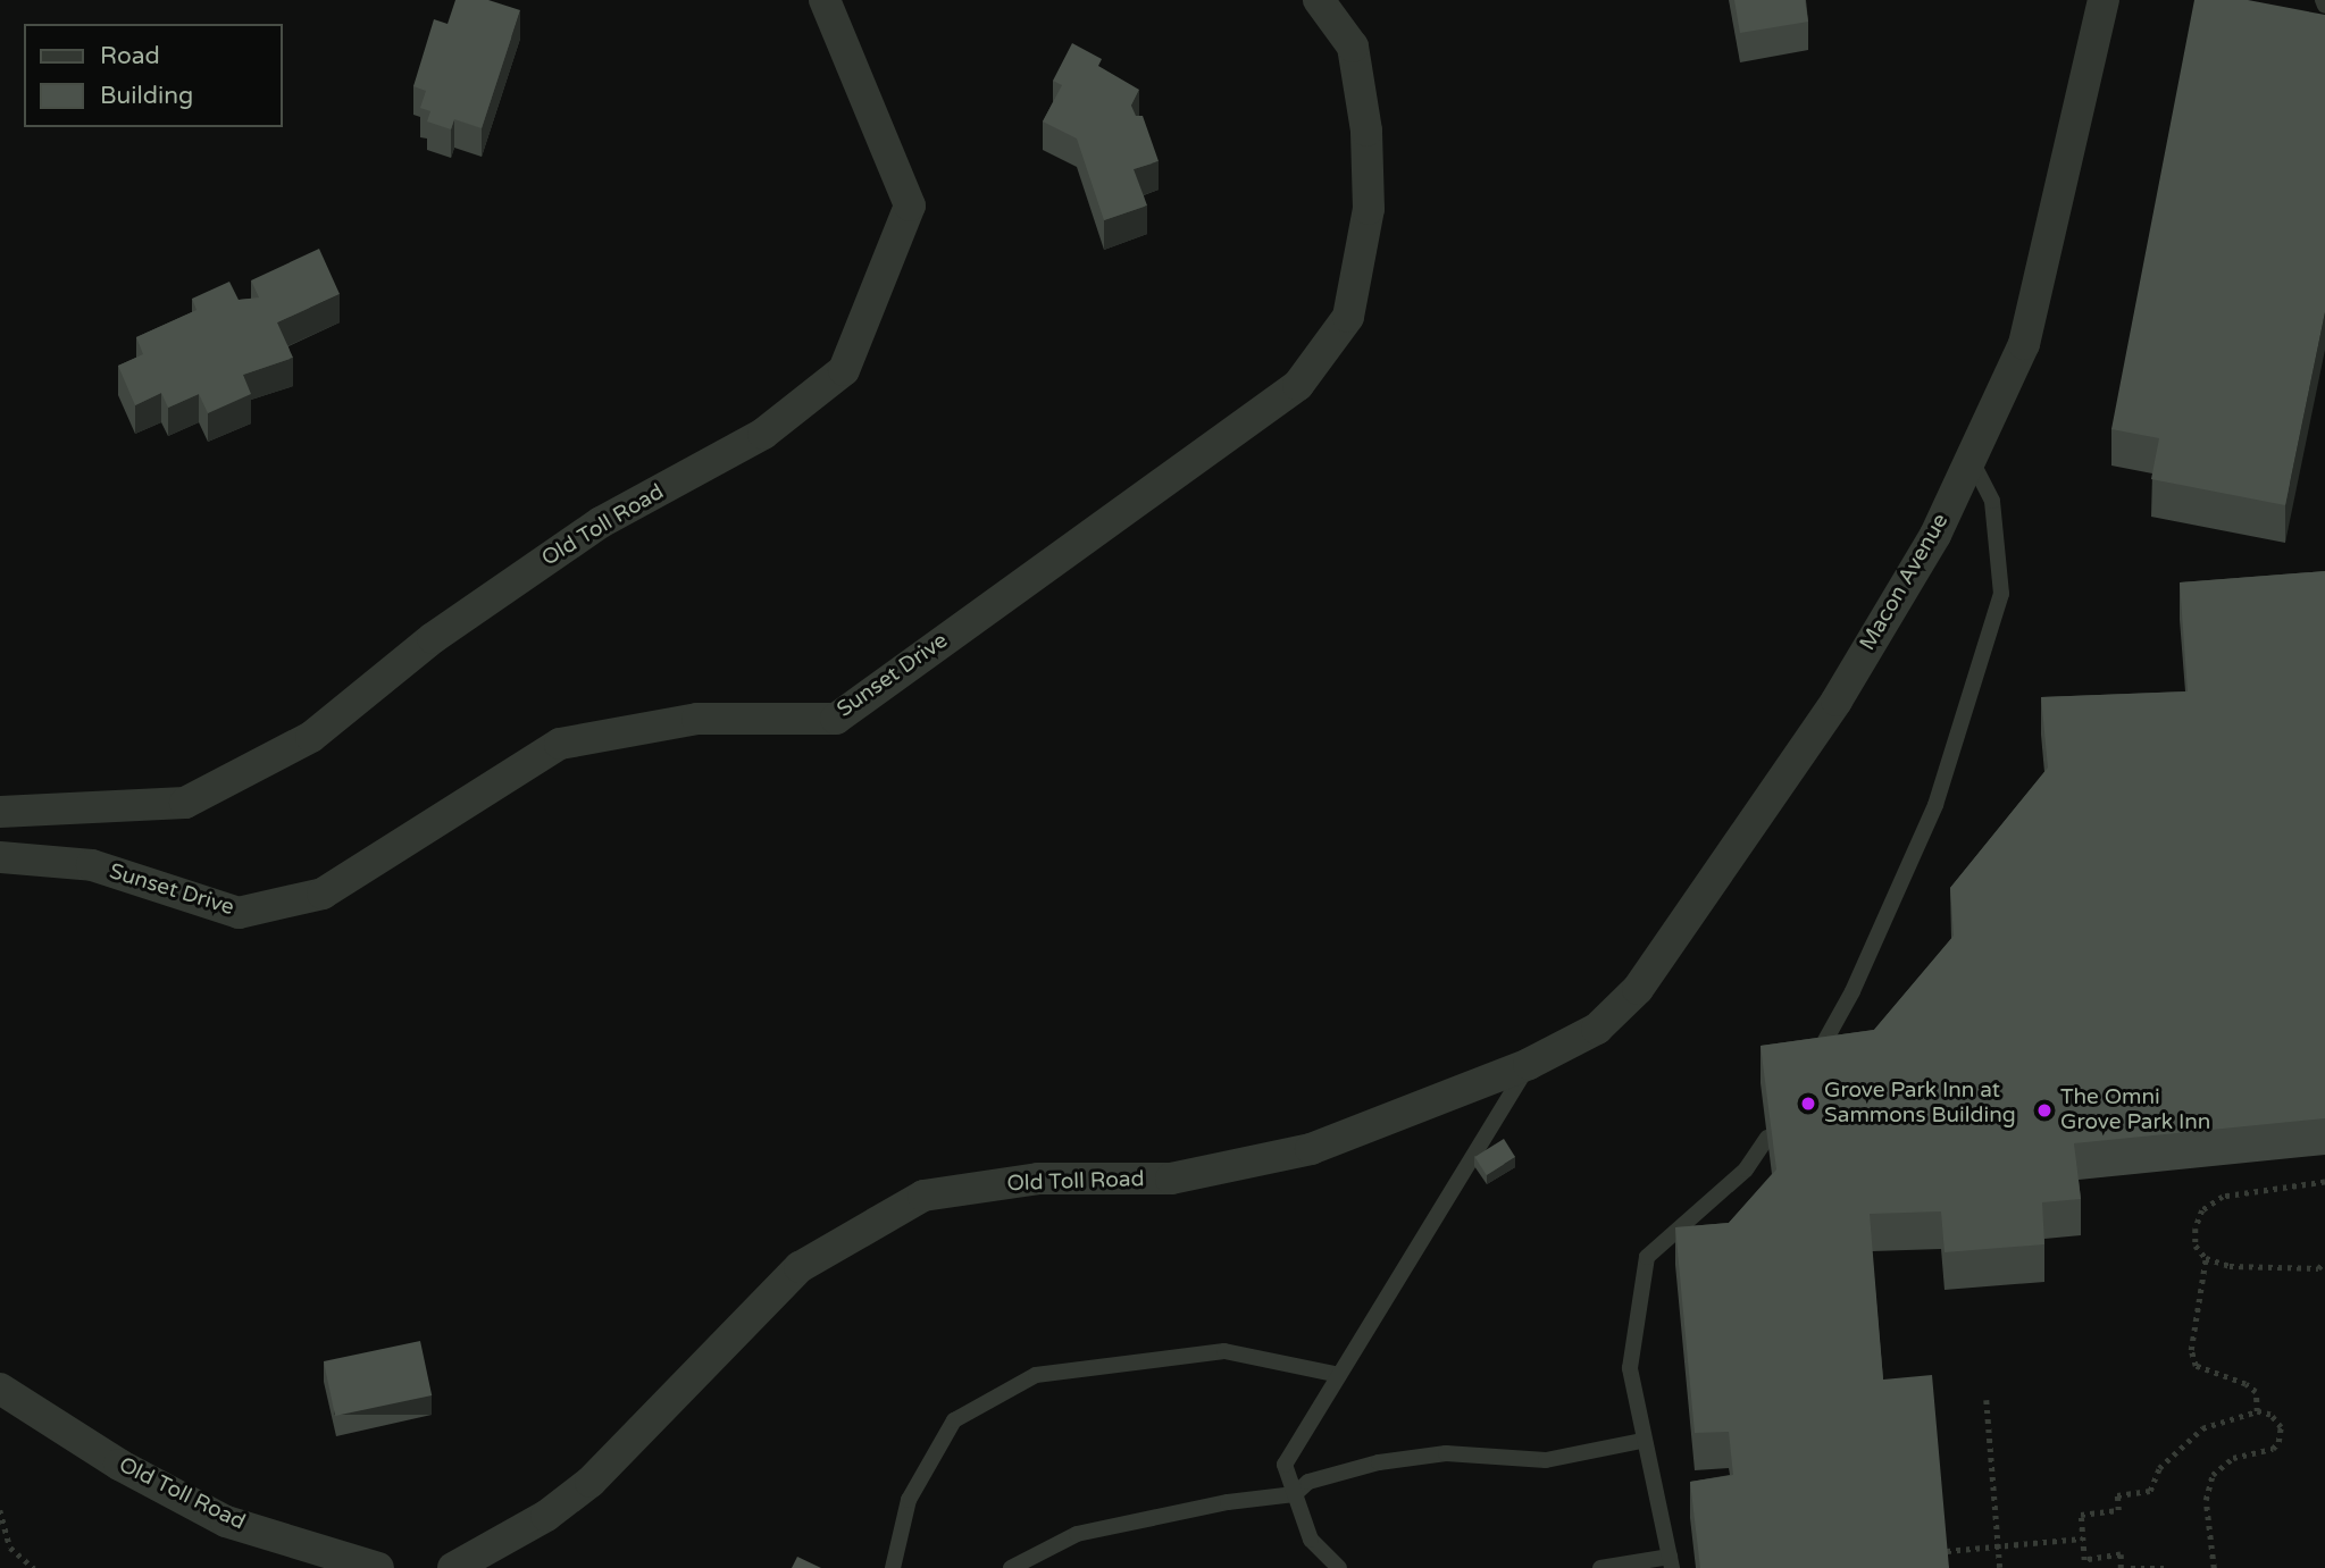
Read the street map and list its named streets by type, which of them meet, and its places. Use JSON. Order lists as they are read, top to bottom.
{
  "streets": {
    "street": ["Old Toll Road", "Macon Avenue", "Sunset Drive"]
  },
  "crossings": [
    ["Old Toll Road", "Macon Avenue"]
  ],
  "places": ["Grove Park Inn at Sammons Building", "The Omni Grove Park Inn"],
  "legend": ["Road", "Building"]
}
